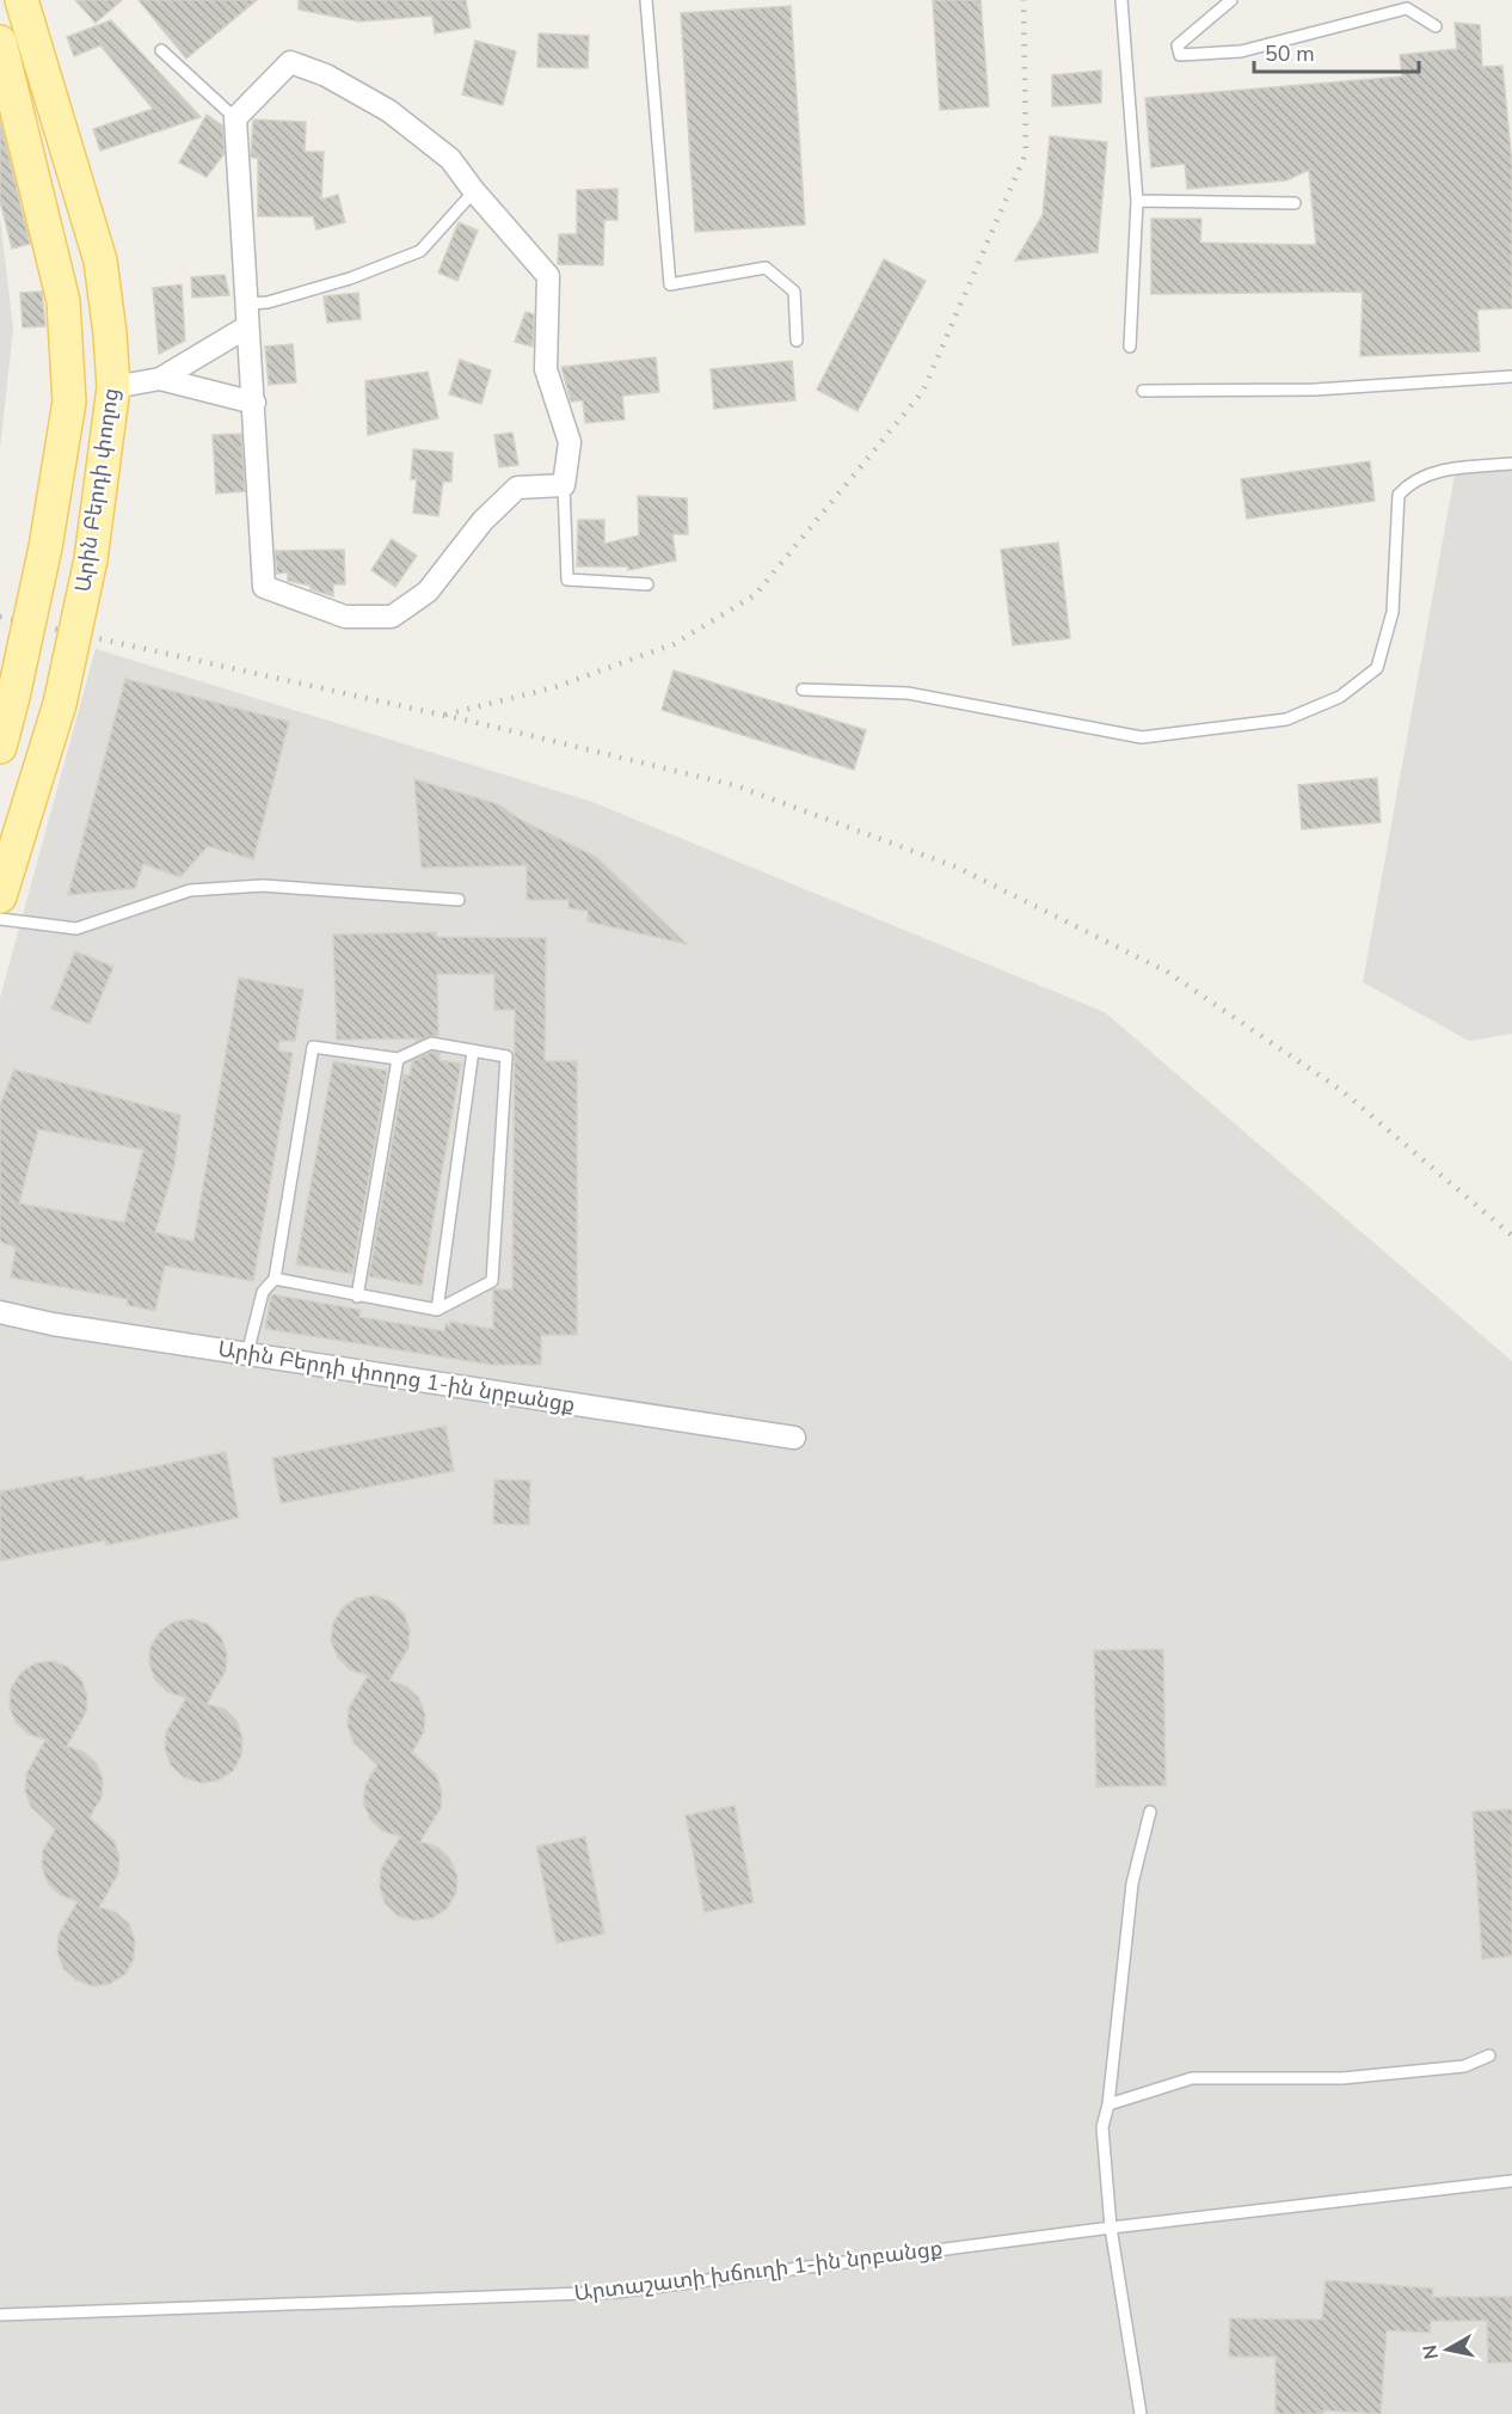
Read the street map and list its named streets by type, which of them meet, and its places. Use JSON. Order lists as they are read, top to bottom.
{
  "streets": {
    "main road": ["Արին Բերդի փողոց"],
    "street": ["Արին Բերդի փողոց 1-ին նրբանցք"],
    "lane": ["Արտաշատի խճուղի 1-ին նրբանցք"]
  },
  "scale_bar": "50 m",
  "north": "left"
}
